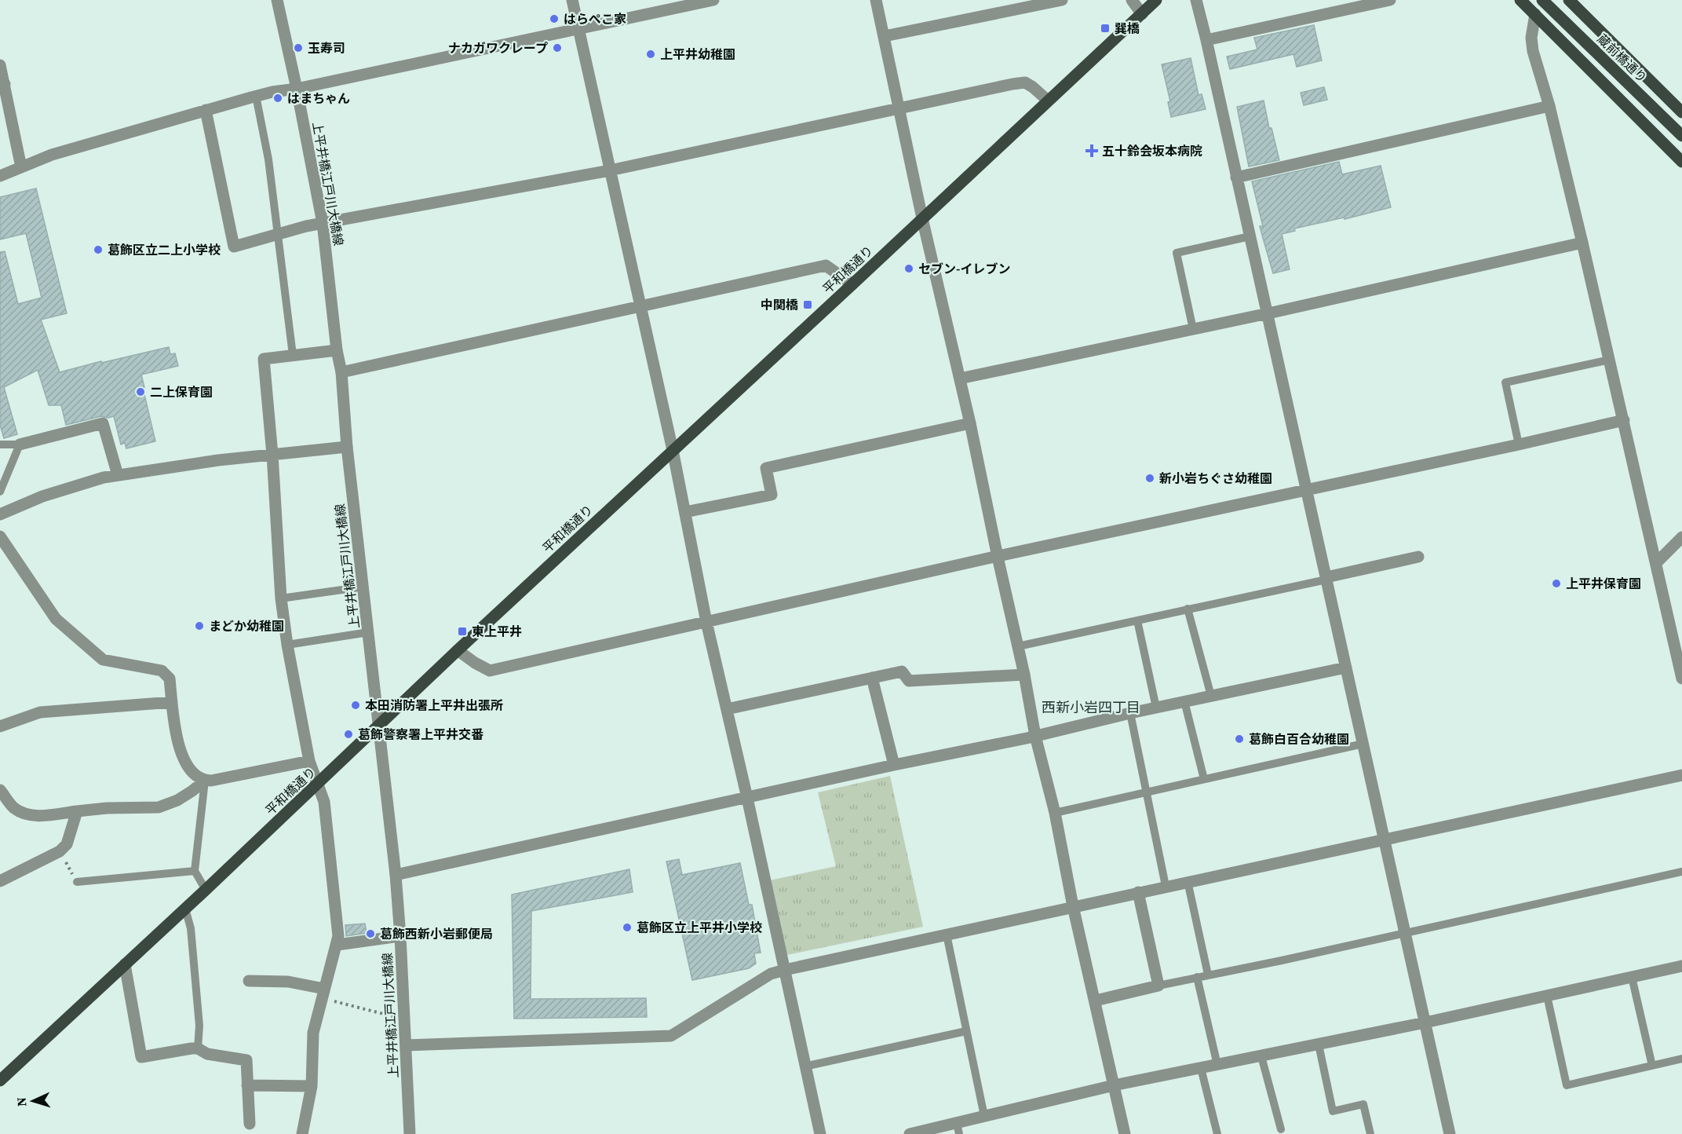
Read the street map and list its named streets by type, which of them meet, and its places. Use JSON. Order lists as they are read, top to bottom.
{
  "streets": {
    "main road": ["蔵前橋通り", "平和橋通り"],
    "street": ["上平井橋江戸川大橋線"]
  },
  "crossings": [
    ["上平井橋江戸川大橋線", "平和橋通り"]
  ],
  "districts": ["西新小岩四丁目"],
  "places": {
    "other": [
      "はらぺこ家",
      "玉寿司",
      "ナカガワクレープ",
      "上平井幼稚園",
      "はまちゃん",
      "葛飾区立二上小学校",
      "セブン-イレブン",
      "二上保育園",
      "新小岩ちぐさ幼稚園",
      "上平井保育園",
      "まどか幼稚園",
      "本田消防署上平井出張所",
      "葛飾警察署上平井交番",
      "葛飾白百合幼稚園",
      "葛飾区立上平井小学校",
      "葛飾西新小岩郵便局"
    ],
    "transit": ["巽橋", "中関橋", "東上平井"],
    "health": ["五十鈴会坂本病院"]
  },
  "north": "left"
}
